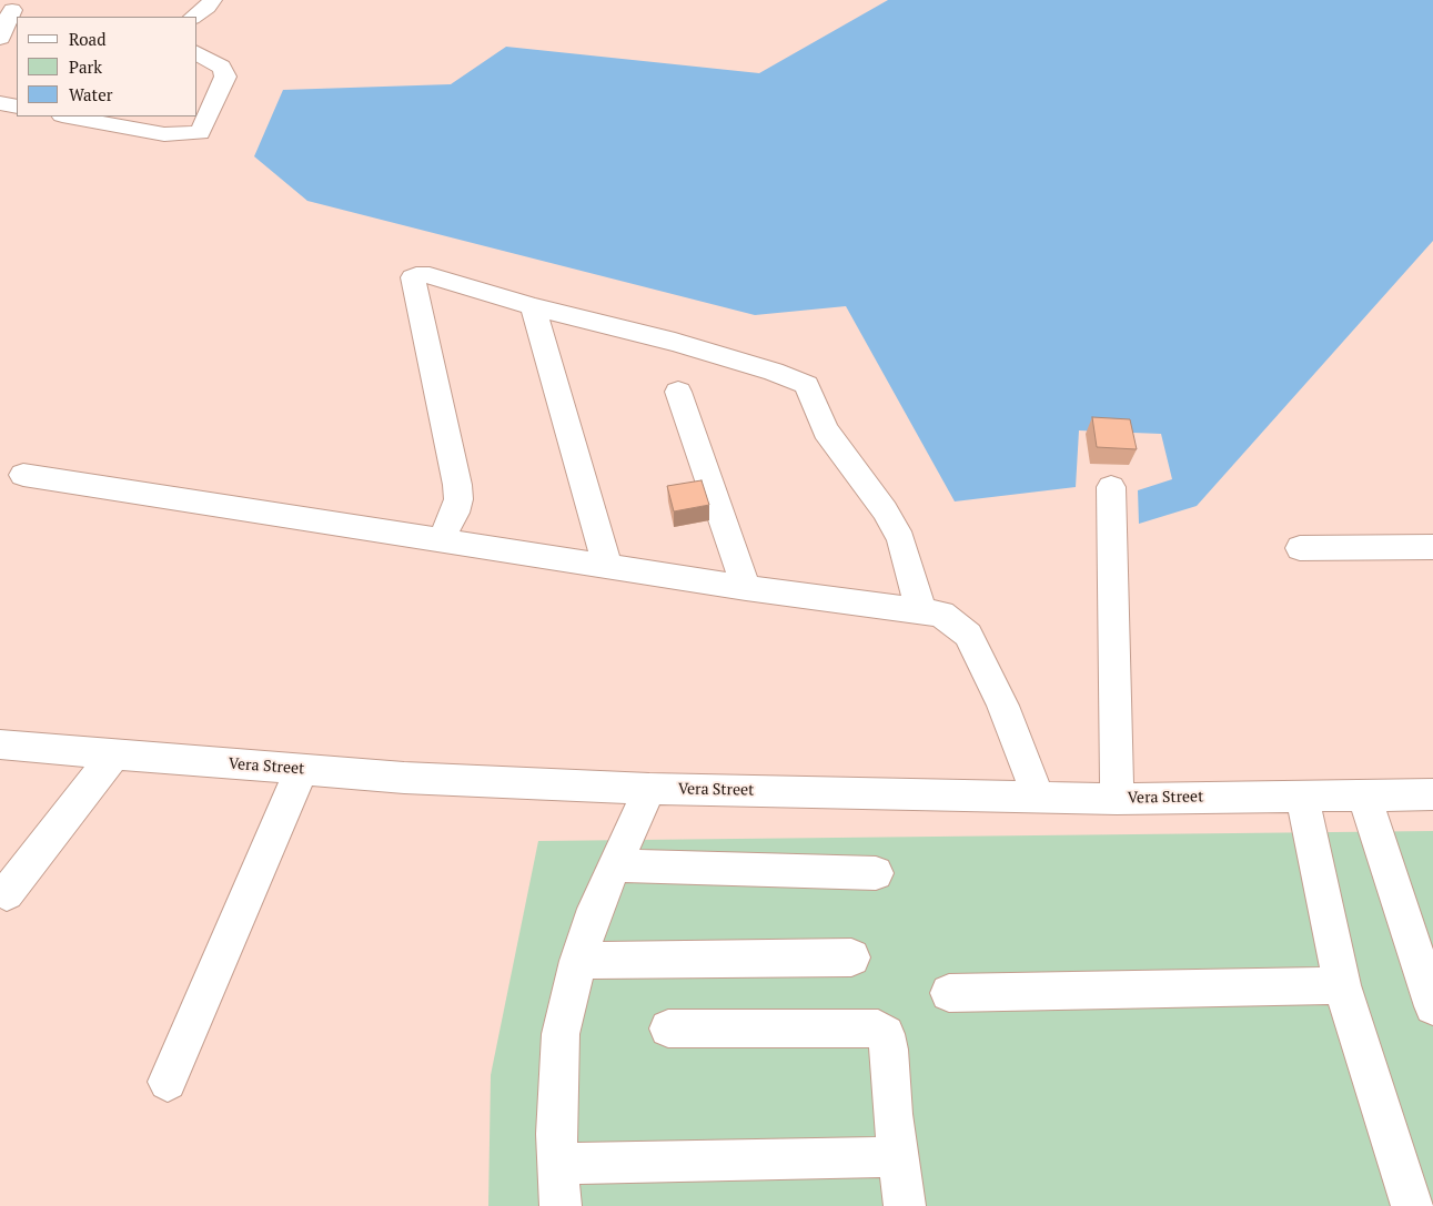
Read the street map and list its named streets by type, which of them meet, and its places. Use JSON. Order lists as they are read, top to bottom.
{
  "streets": {
    "street": ["Vera Street"]
  },
  "legend": ["Road", "Park", "Water"]
}
